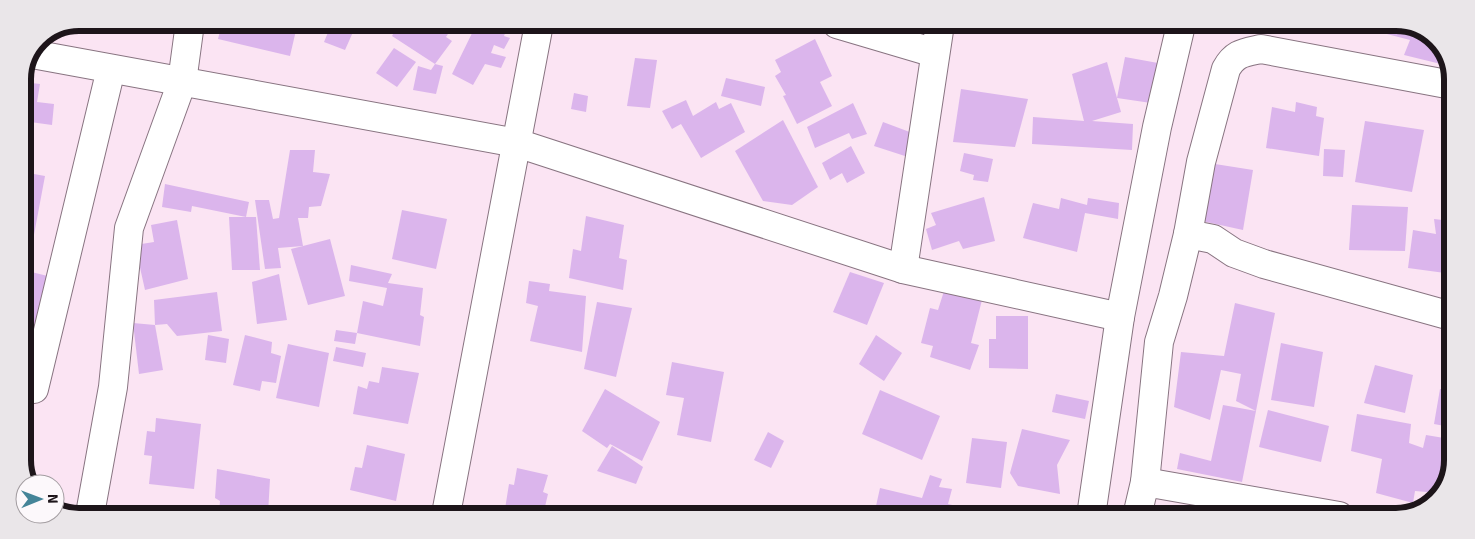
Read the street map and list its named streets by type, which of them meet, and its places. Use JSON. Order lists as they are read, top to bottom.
{
  "north": "right"
}
